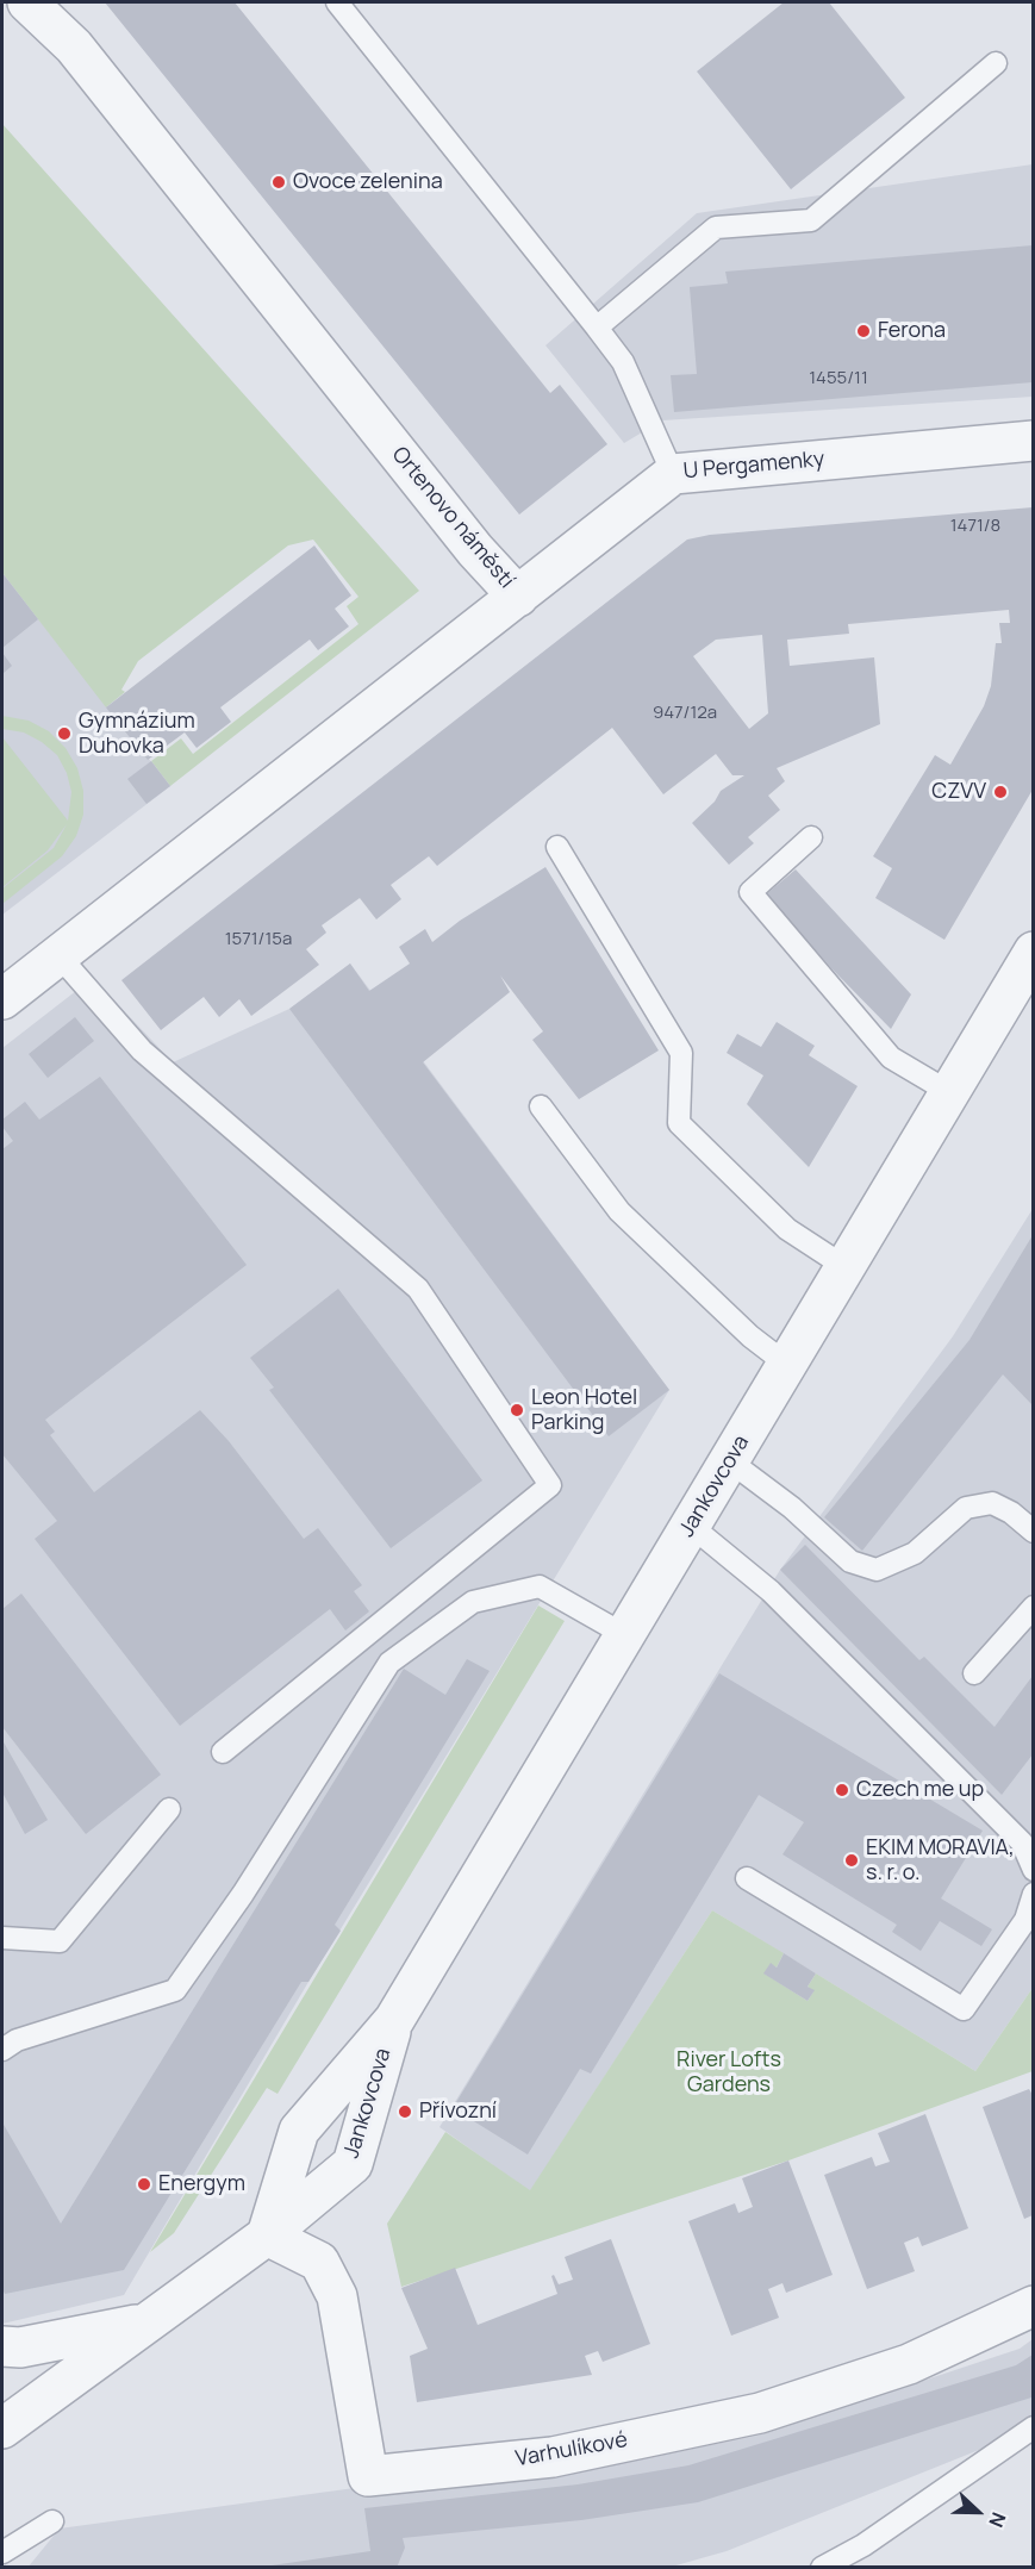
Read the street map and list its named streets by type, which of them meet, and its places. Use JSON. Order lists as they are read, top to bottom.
{
  "streets": {
    "street": [
      "U Pergamenky",
      "Ortenovo náměstí",
      "Jankovcova",
      "Varhulíkové"
    ]
  },
  "crossings": [
    ["U Pergamenky", "Ortenovo náměstí"],
    ["Jankovcova", "Varhulíkové"]
  ],
  "parks": ["River Lofts Gardens"],
  "places": [
    "Ovoce zelenina",
    "Ferona",
    "Gymnázium Duhovka",
    "CZVV",
    "Leon Hotel Parking",
    "Czech me up",
    "EKIM MORAVIA, s. r. o.",
    "Přívozní",
    "Energym"
  ],
  "house_numbers": [
    "1455/11",
    "1471/8",
    "947/12a",
    "1571/15a"
  ],
  "north": "right"
}
